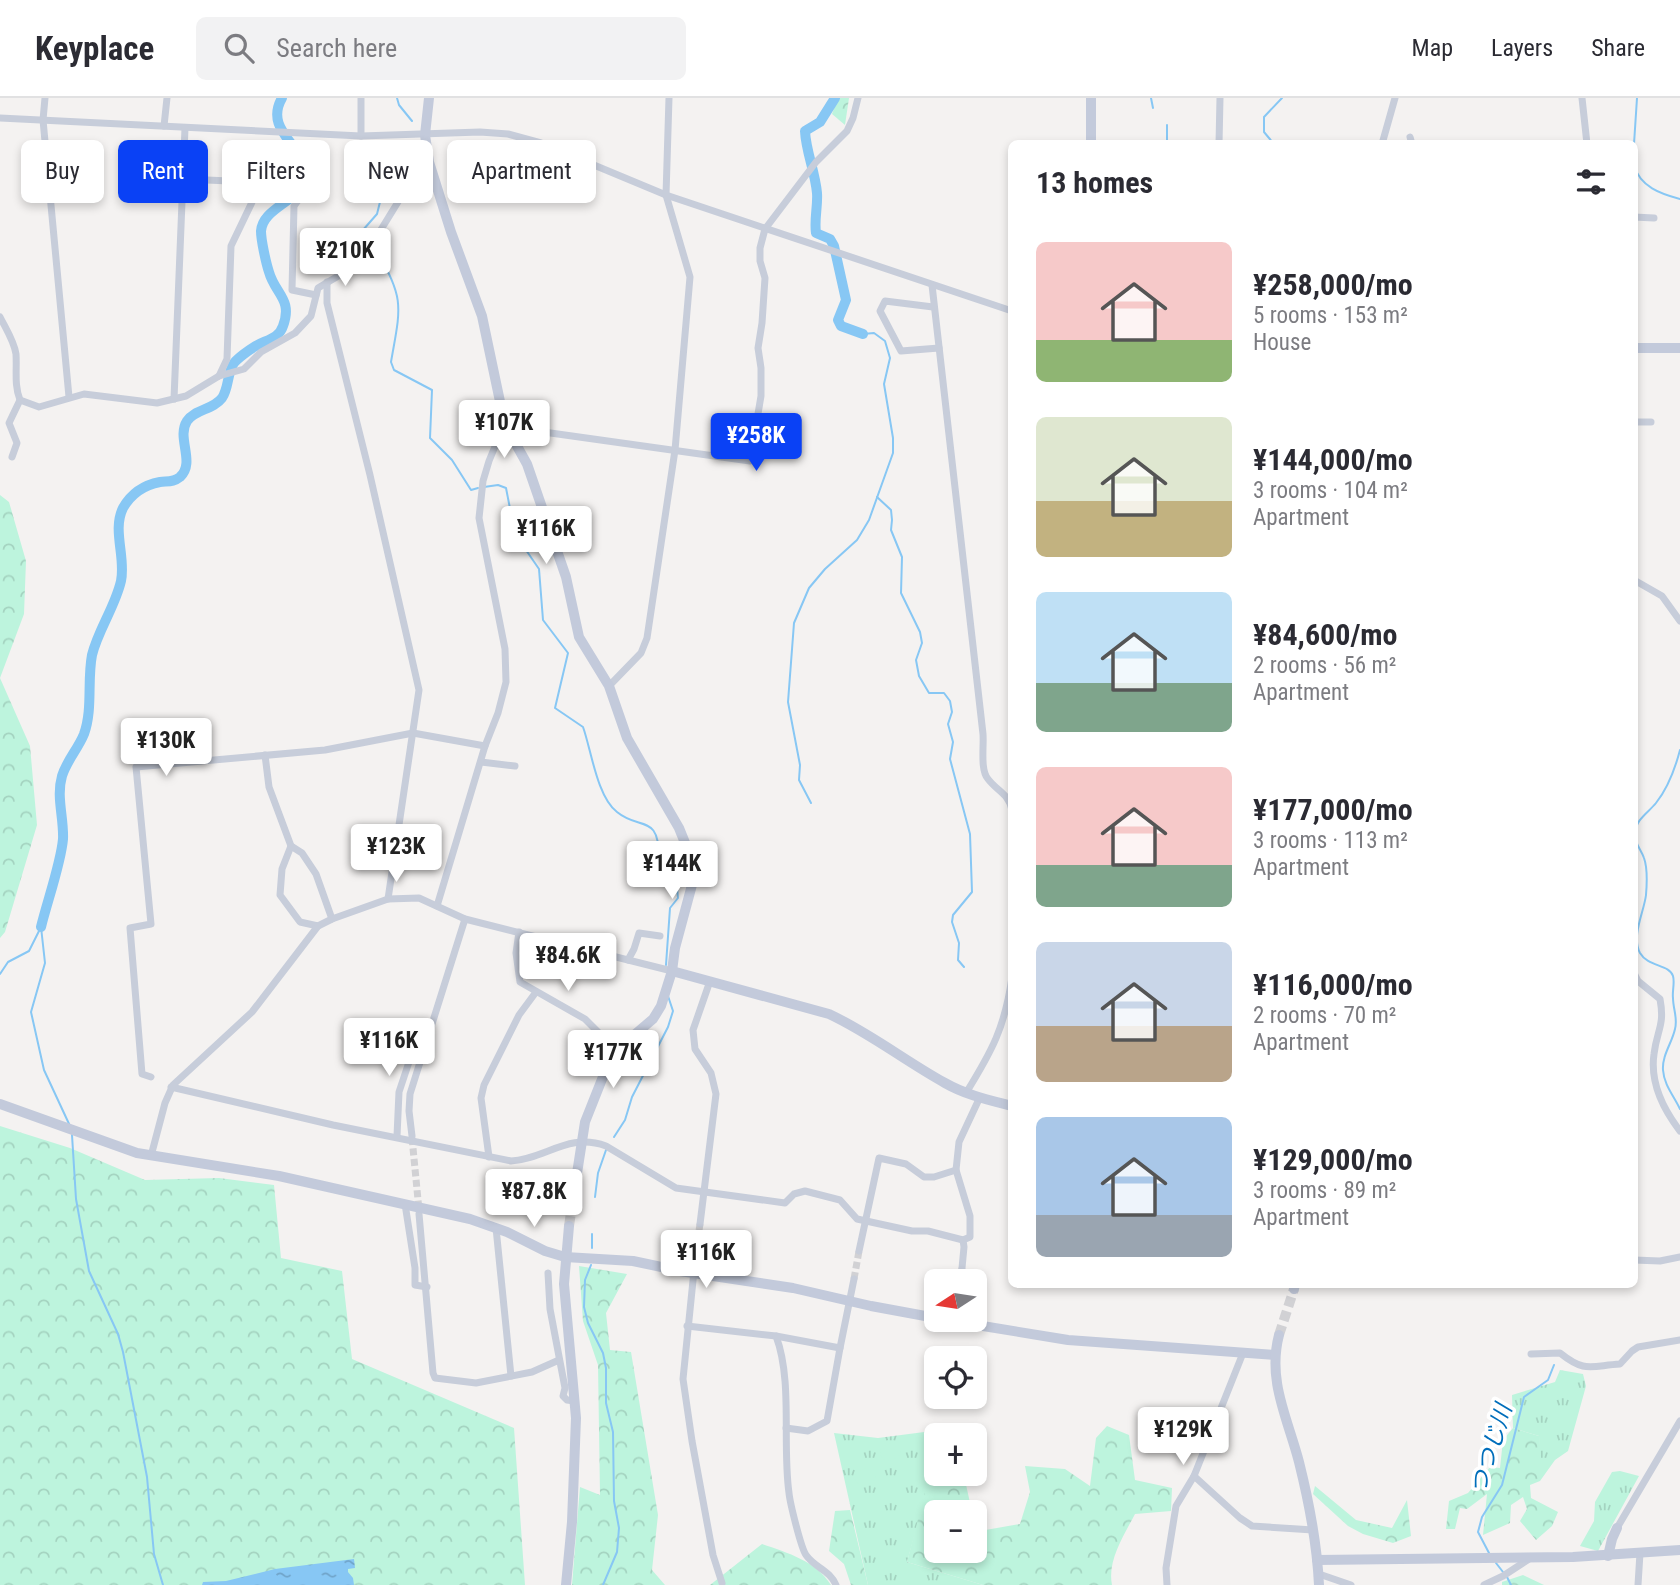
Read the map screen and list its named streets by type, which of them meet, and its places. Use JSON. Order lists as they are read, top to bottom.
{
  "water": ["つつじ川"],
  "north": "left",
  "page": {
    "header": "Keyplace",
    "search": "Search here",
    "nav": ["Map", "Layers", "Share"],
    "chip": [
      "Buy",
      "Rent",
      "Filters",
      "New",
      "Apartment"
    ],
    "heading": "13 homes",
    "list": [
      {
        "name": "¥258,000/mo",
        "note": "5 rooms · 153 m² · House"
      },
      {
        "name": "¥144,000/mo",
        "note": "3 rooms · 104 m² · Apartment"
      },
      {
        "name": "¥84,600/mo",
        "note": "2 rooms · 56 m² · Apartment"
      },
      {
        "name": "¥177,000/mo",
        "note": "3 rooms · 113 m² · Apartment"
      },
      {
        "name": "¥116,000/mo",
        "note": "2 rooms · 70 m² · Apartment"
      },
      {
        "name": "¥129,000/mo",
        "note": "3 rooms · 89 m² · Apartment"
      }
    ],
    "price": [
      "¥210K",
      "¥107K",
      "¥258K",
      "¥116K",
      "¥130K",
      "¥123K",
      "¥144K",
      "¥84.6K",
      "¥116K",
      "¥177K",
      "¥87.8K",
      "¥116K",
      "¥129K"
    ],
    "map_buttons": ["+", "−"]
  }
}
